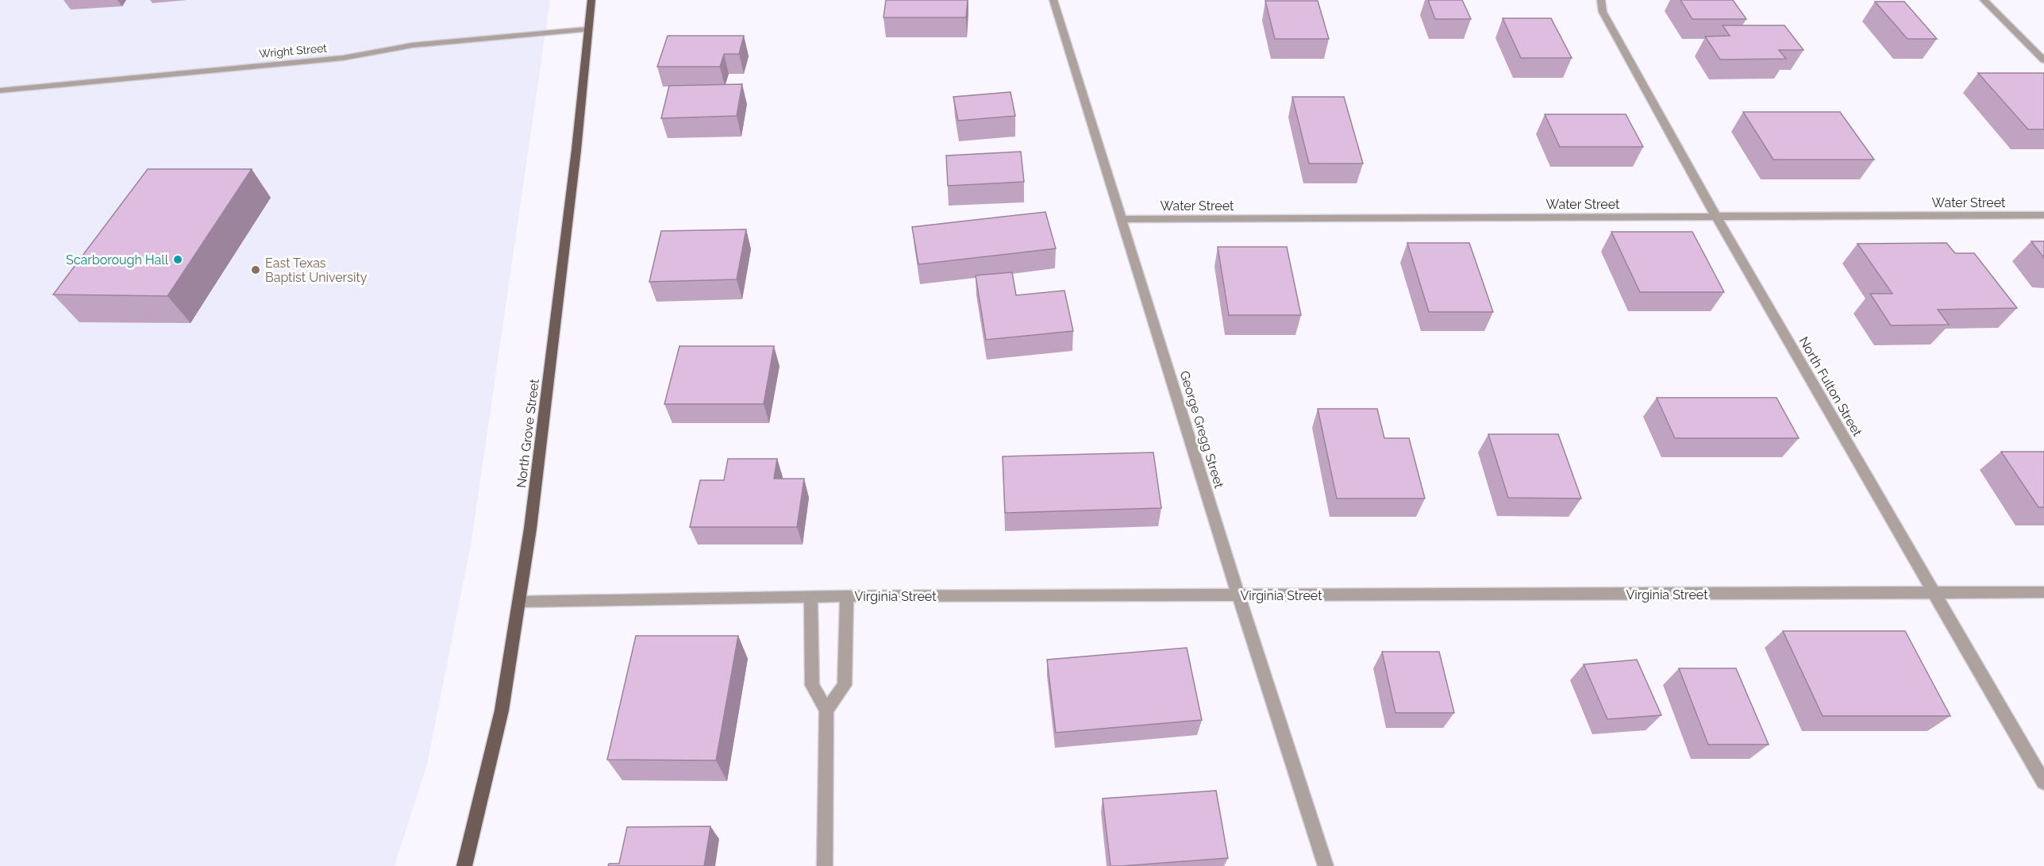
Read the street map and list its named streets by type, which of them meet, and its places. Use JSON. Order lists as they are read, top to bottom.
{
  "streets": {
    "main road": ["North Grove Street"],
    "street": [
      "Wright Street",
      "Water Street",
      "North Fulton Street",
      "George Gregg Street",
      "Virginia Street"
    ]
  },
  "crossings": [
    ["Wright Street", "North Grove Street"],
    ["Water Street", "North Fulton Street"],
    ["Water Street", "George Gregg Street"],
    ["North Fulton Street", "Virginia Street"],
    ["George Gregg Street", "Virginia Street"],
    ["North Grove Street", "Virginia Street"]
  ],
  "places": ["Scarborough Hall", "East Texas Baptist University"]
}
